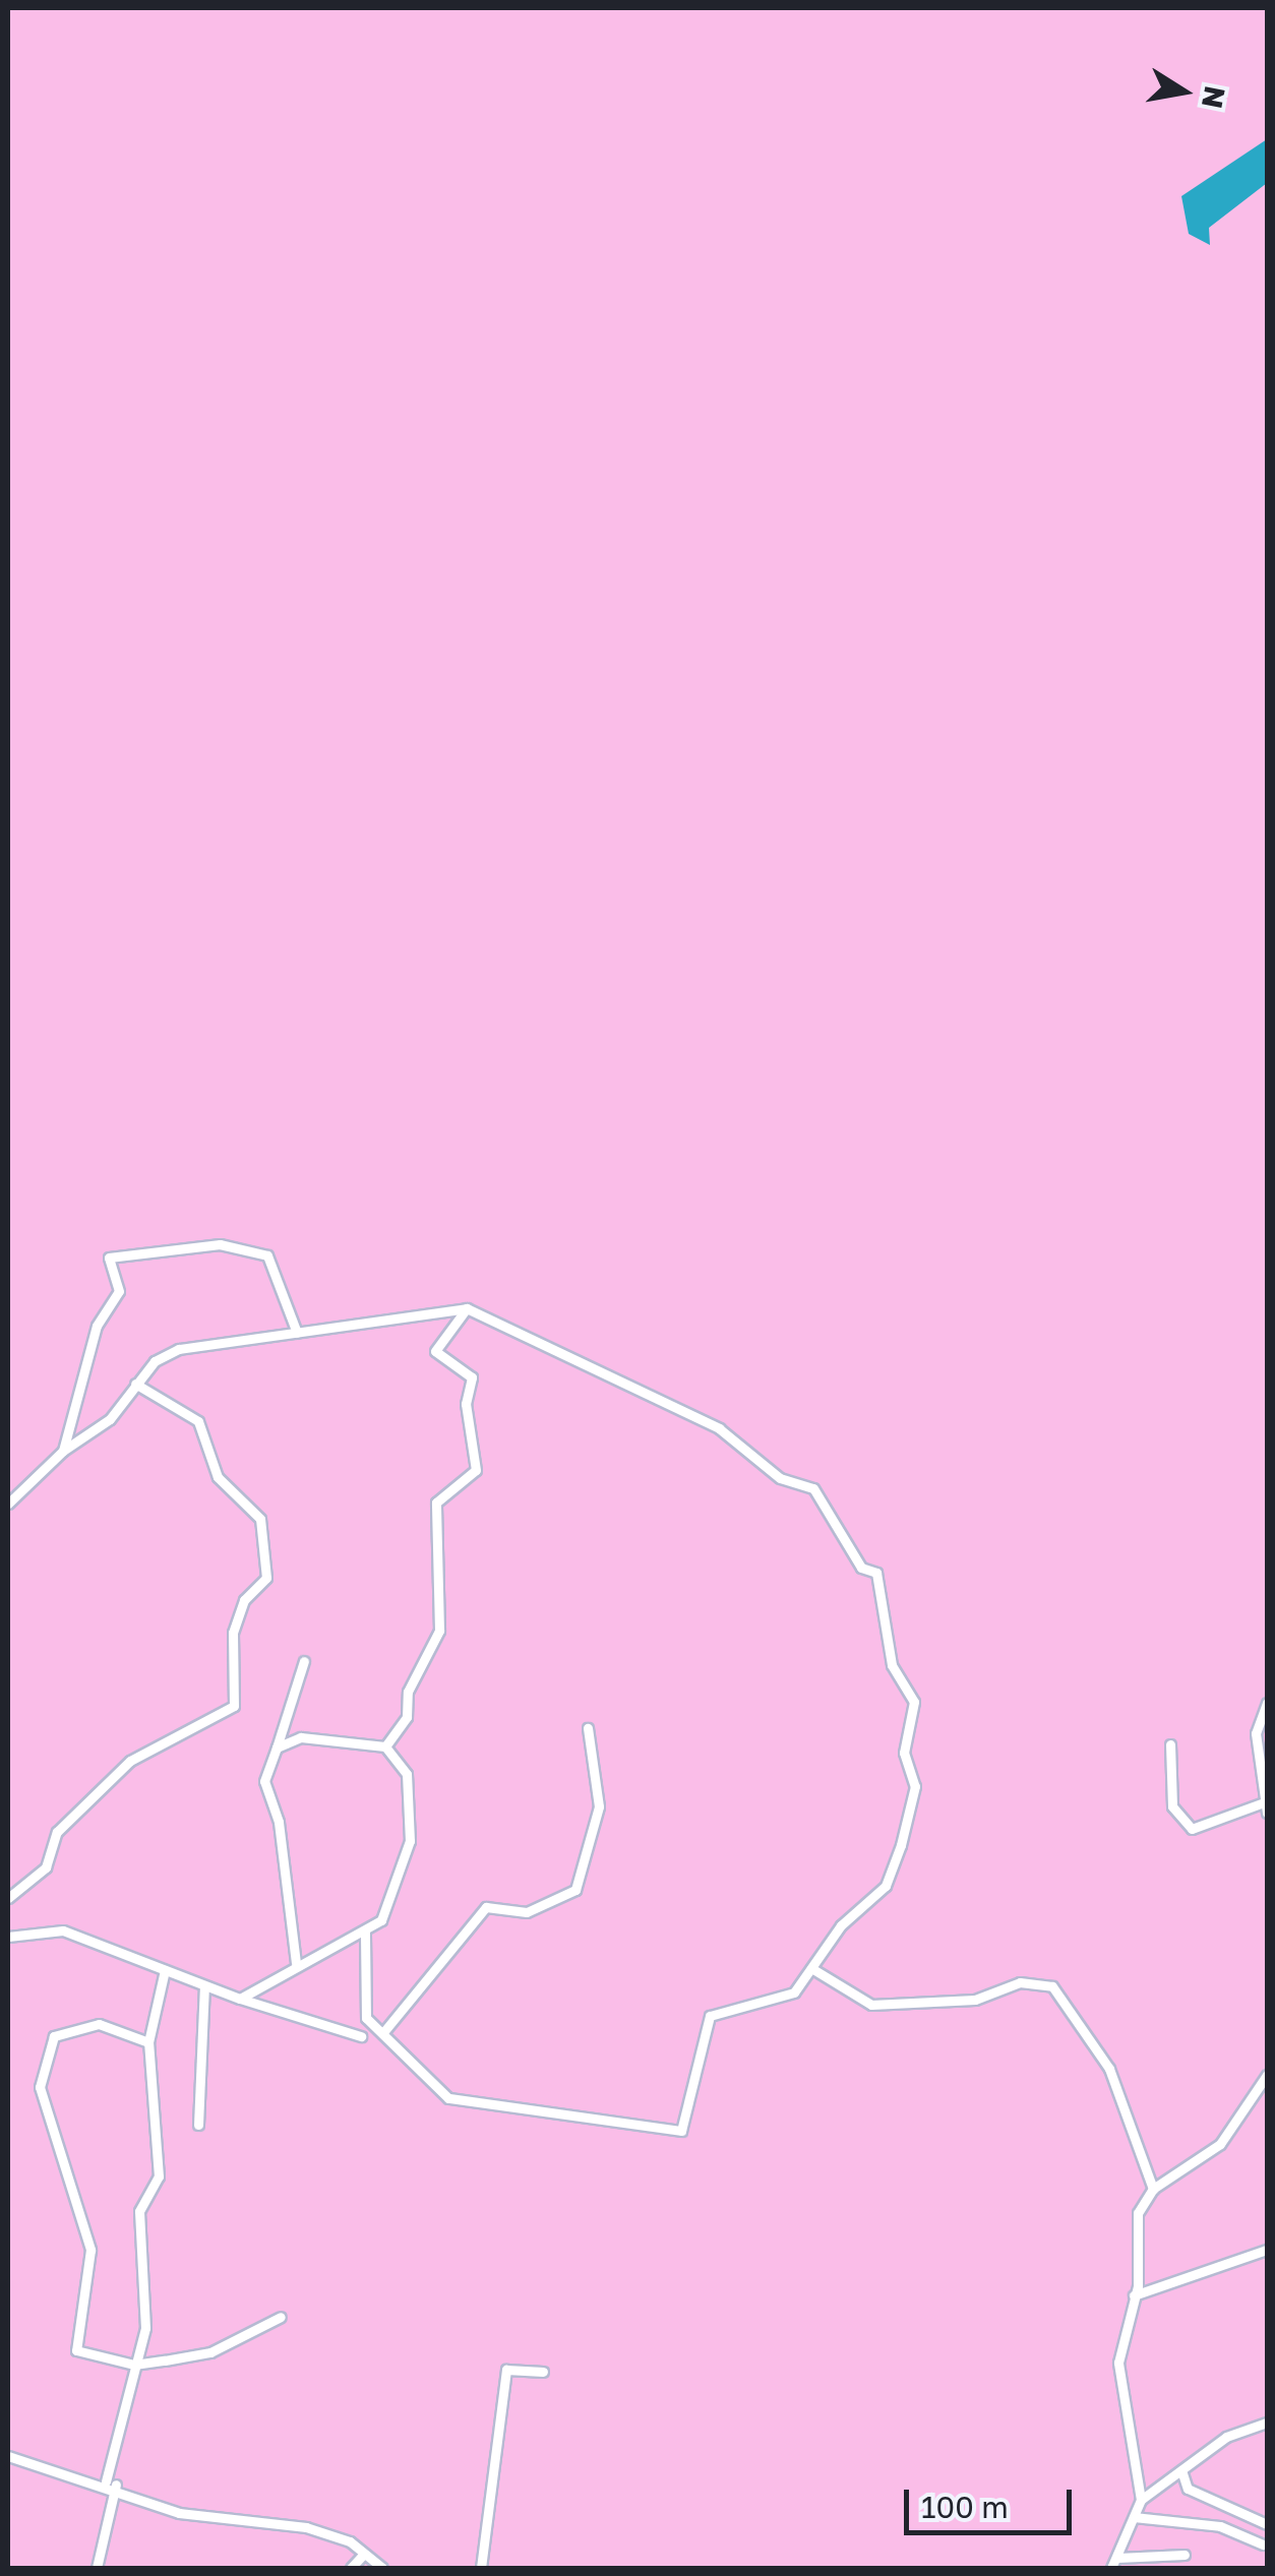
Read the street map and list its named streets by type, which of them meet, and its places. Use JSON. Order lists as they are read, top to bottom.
{
  "scale_bar": "100 m",
  "north": "right"
}
